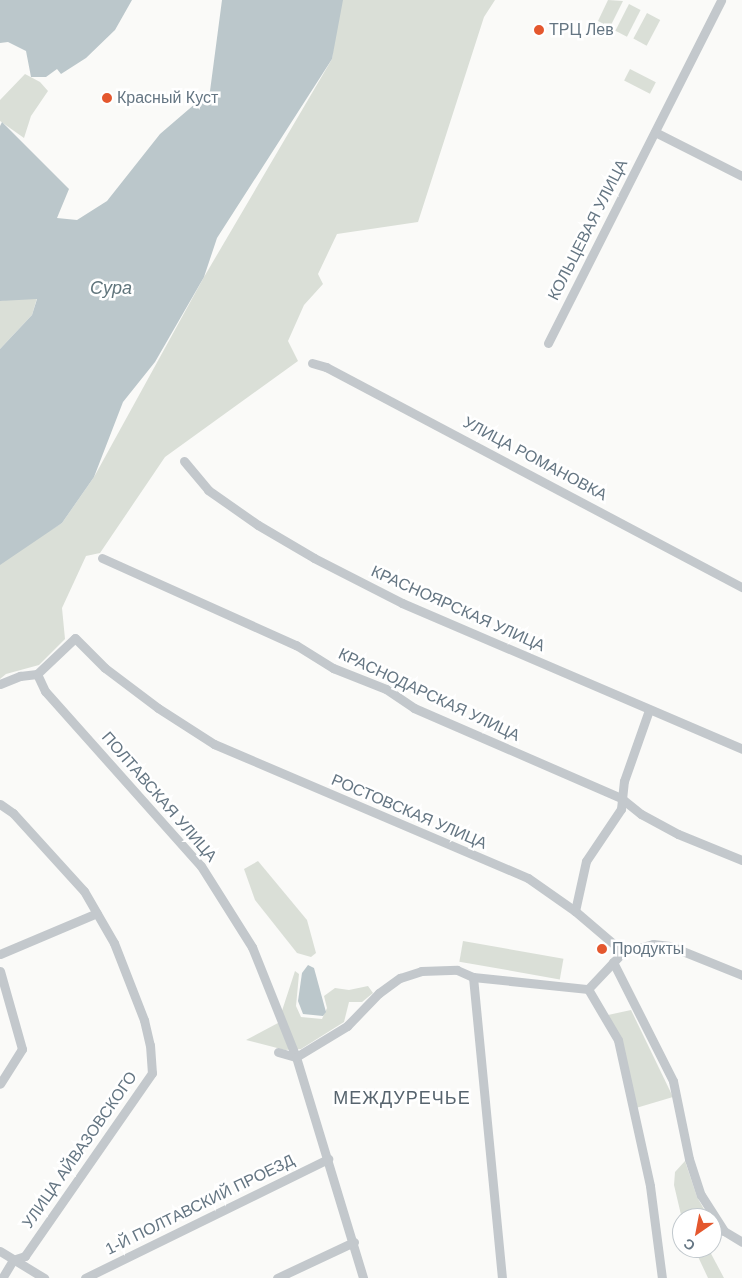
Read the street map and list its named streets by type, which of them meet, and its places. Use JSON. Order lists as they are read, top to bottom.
{
  "streets": {
    "street": [
      "КОЛЬЦЕВАЯ УЛИЦА",
      "УЛИЦА РОМАНОВКА",
      "КРАСНОЯРСКАЯ УЛИЦА",
      "КРАСНОДАРСКАЯ УЛИЦА",
      "ПОЛТАВСКАЯ УЛИЦА",
      "РОСТОВСКАЯ УЛИЦА",
      "УЛИЦА АЙВАЗОВСКОГО",
      "1-Й ПОЛТАВСКИЙ ПРОЕЗД"
    ]
  },
  "crossings": [
    ["ПОЛТАВСКАЯ УЛИЦА", "РОСТОВСКАЯ УЛИЦА"],
    ["ПОЛТАВСКАЯ УЛИЦА", "1-Й ПОЛТАВСКИЙ ПРОЕЗД"]
  ],
  "districts": ["МЕЖДУРЕЧЬЕ"],
  "water": ["Сура"],
  "places": ["ТРЦ Лев", "Красный Куст", "Продукты"],
  "north": "bottom left"
}
